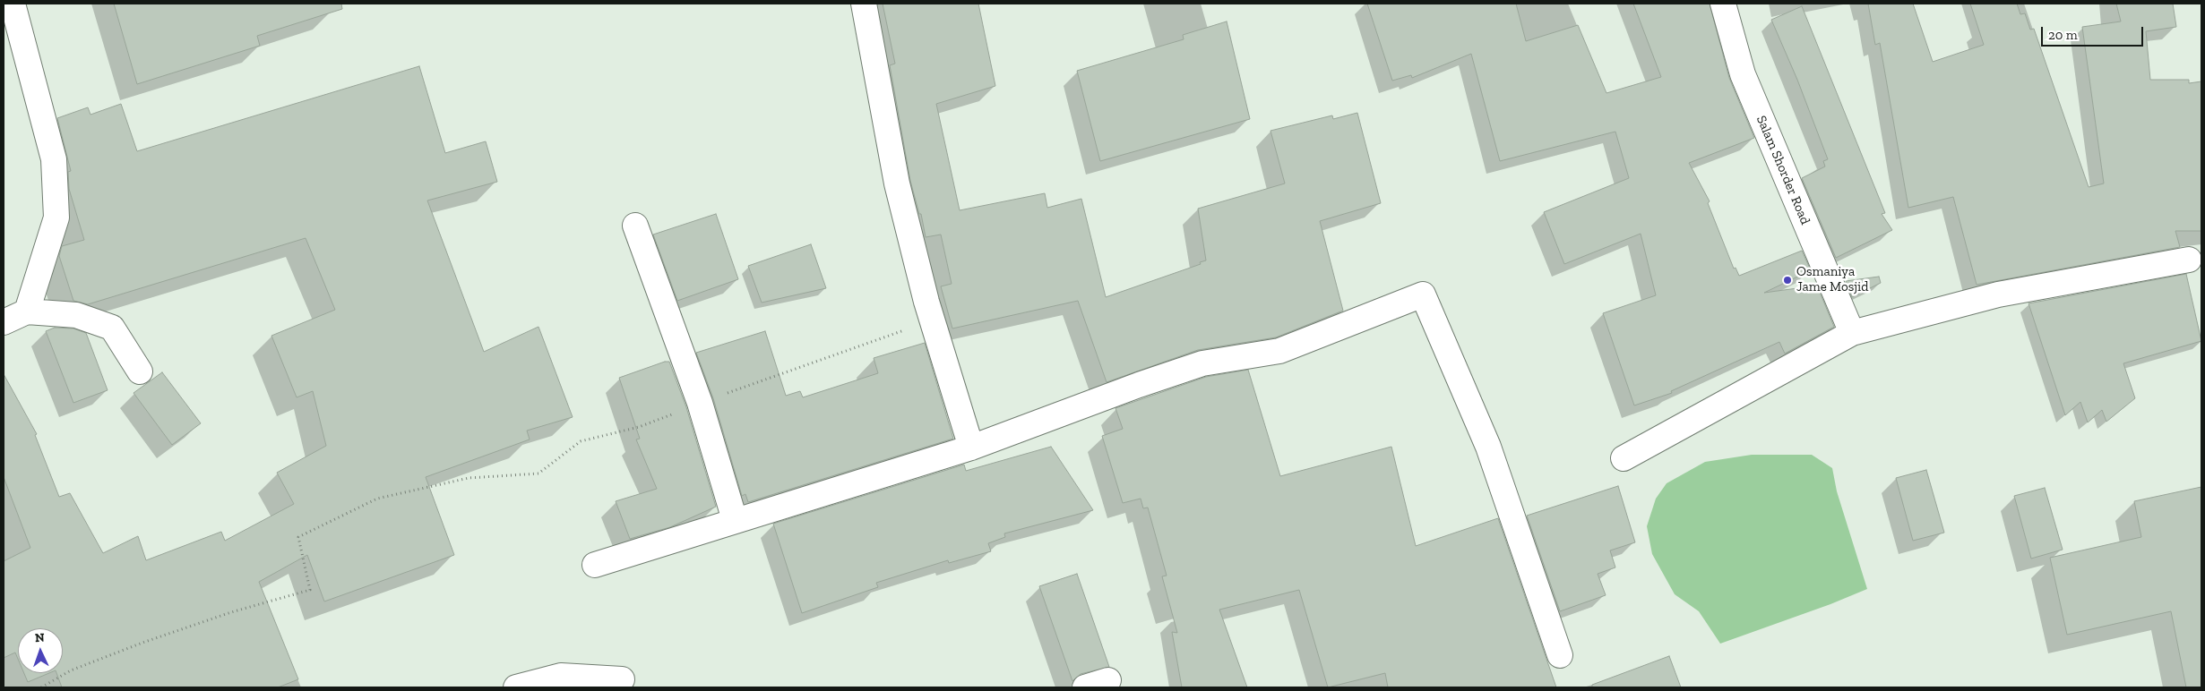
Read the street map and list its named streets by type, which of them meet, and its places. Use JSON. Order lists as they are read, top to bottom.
{
  "streets": {
    "street": ["Salam Shorder Road"]
  },
  "places": ["Osmaniya Jame Mosjid"],
  "scale_bar": "20 m",
  "north": "top"
}
